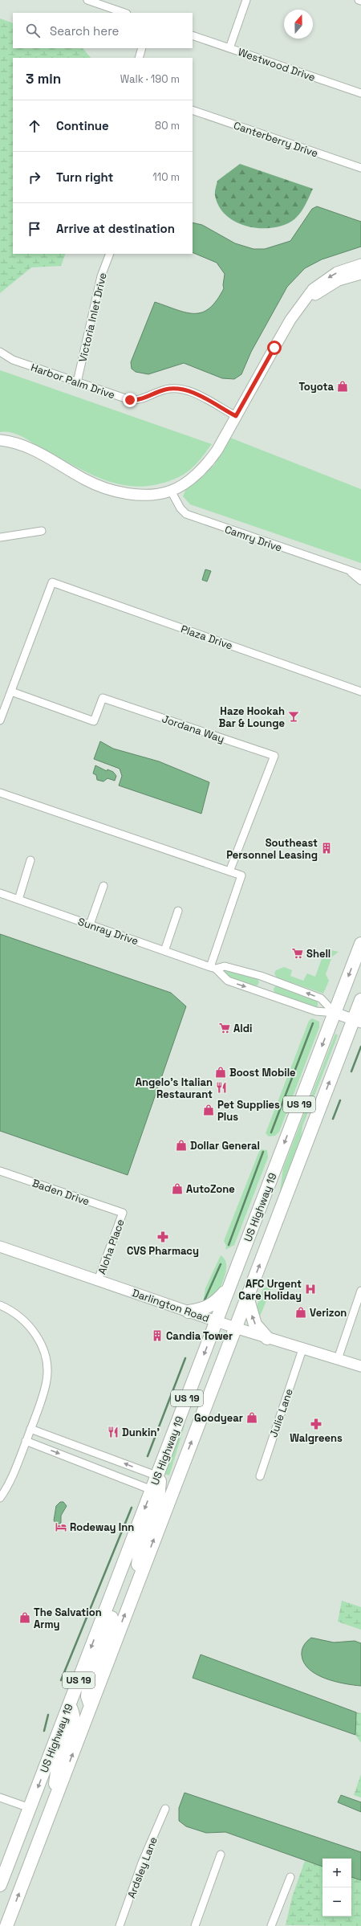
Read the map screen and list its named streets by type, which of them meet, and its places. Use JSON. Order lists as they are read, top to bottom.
{
  "streets": {
    "highway": ["US 19", "US Highway 19"],
    "street": [
      "Westwood Drive",
      "Canterberry Drive",
      "Victoria Inlet Drive",
      "Harbor Palm Drive",
      "Camry Drive",
      "Plaza Drive",
      "Jordana Way",
      "Sunray Drive",
      "Baden Drive",
      "Aloha Place",
      "Darlington Road",
      "Julie Lane",
      "Ardsley Lane"
    ]
  },
  "crossings": [
    ["Victoria Inlet Drive", "Harbor Palm Drive"],
    ["Plaza Drive", "Jordana Way"],
    ["Sunray Drive", "US Highway 19"],
    ["Baden Drive", "Aloha Place"],
    ["US Highway 19", "Darlington Road"],
    ["Aloha Place", "Darlington Road"],
    ["Darlington Road", "Julie Lane"]
  ],
  "places": {
    "shop": [
      "Toyota",
      "Boost Mobile",
      "Pet Supplies Plus",
      "Dollar General",
      "AutoZone",
      "Verizon",
      "Goodyear",
      "The Salvation Army"
    ],
    "bar": ["Haze Hookah Bar & Lounge"],
    "building": ["Southeast Personnel Leasing", "Candia Tower"],
    "supermarket": ["Shell", "Aldi"],
    "restaurant": ["Angelo's Italian Restaurant", "Dunkin'"],
    "pharmacy": ["CVS Pharmacy", "Walgreens"],
    "hospital": ["AFC Urgent Care Holiday"],
    "hotel": ["Rodeway Inn"]
  },
  "north": "top",
  "page": {
    "search": "Search here",
    "heading": ["3 min", "Walk · 190 m"],
    "list": [
      ["Continue", "80 m"],
      ["Turn right", "110 m"],
      "Arrive at destination"
    ],
    "map_buttons": ["+", "−"]
  }
}
